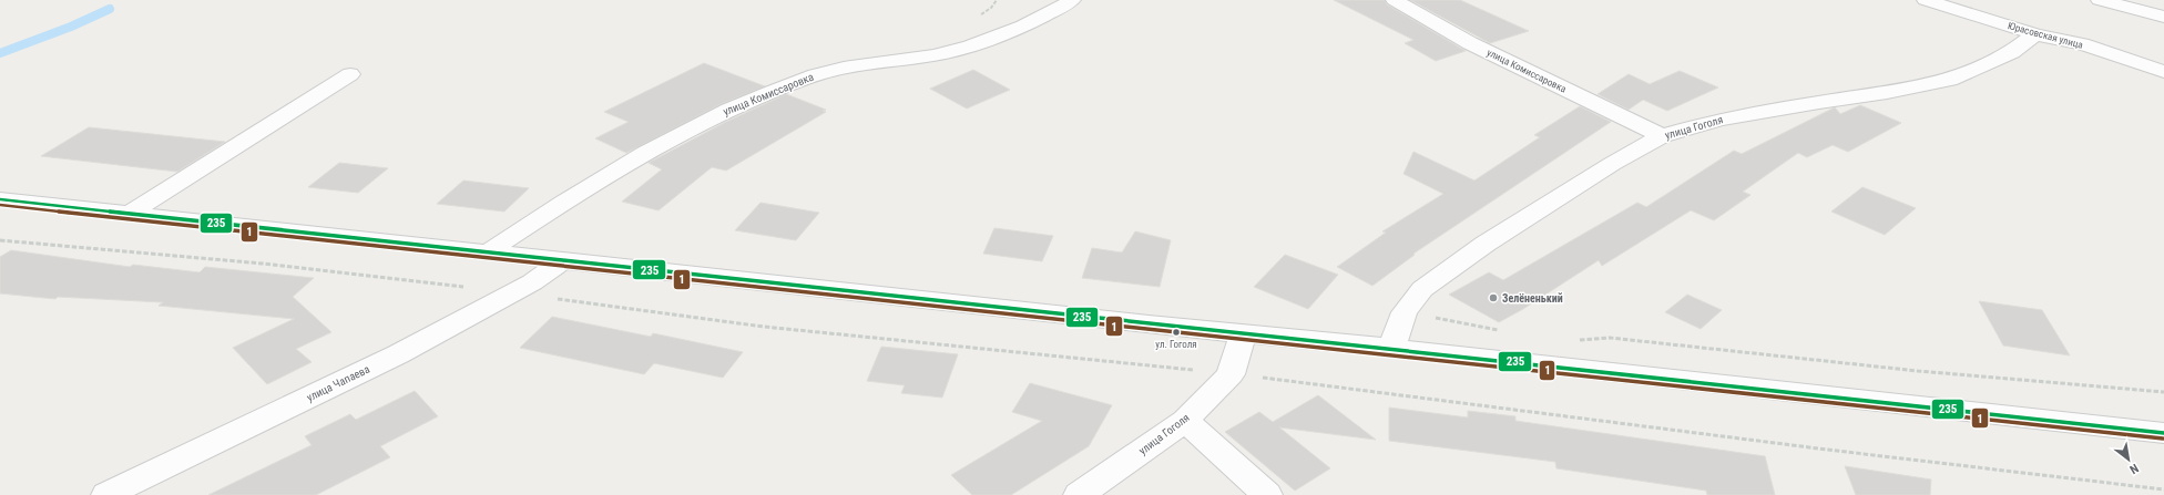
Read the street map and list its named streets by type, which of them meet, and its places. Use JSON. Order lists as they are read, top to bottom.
{
  "streets": {
    "street": [
      "Юрасовская улица",
      "улица Комиссаровка",
      "улица Гоголя",
      "улица Чапаева"
    ]
  },
  "crossings": [
    ["Юрасовская улица", "улица Гоголя"],
    ["улица Комиссаровка", "улица Гоголя"]
  ],
  "places": ["Зелёненький", "ул. Гоголя"],
  "lines": ["transit line 235", "transit line 1"],
  "north": "bottom right"
}
